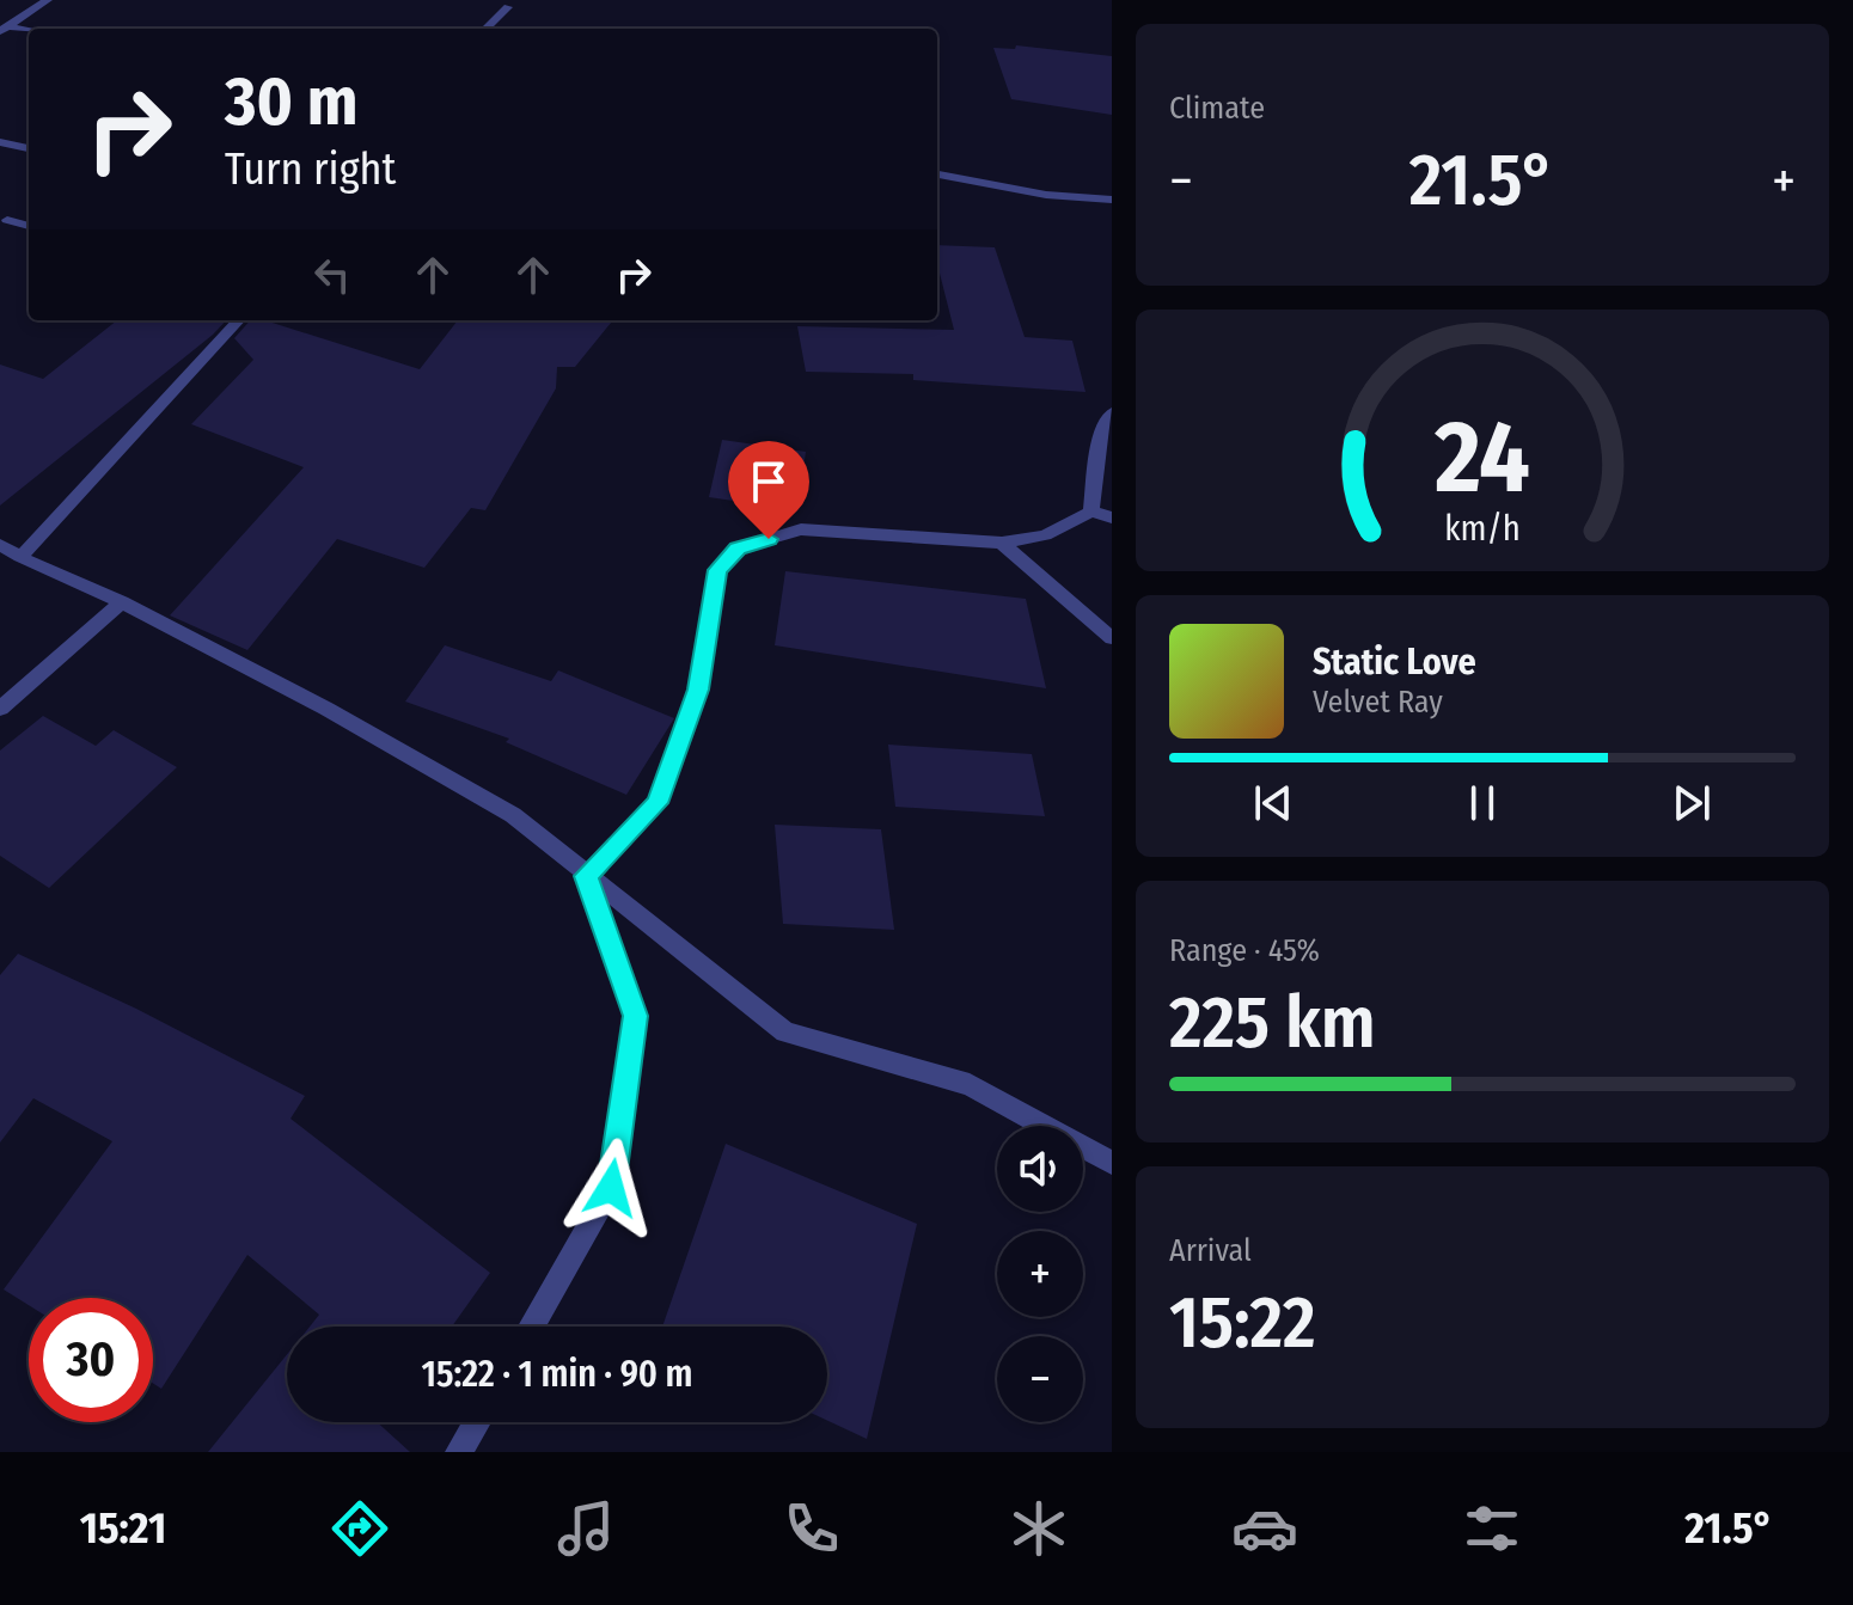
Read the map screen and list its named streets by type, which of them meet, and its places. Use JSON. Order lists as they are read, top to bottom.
{
  "page": {
    "tile": [
      "Climate",
      ["Range · 45%", "225 km"],
      ["Arrival", "15:22"]
    ],
    "turn": ["30 m", "Turn right"],
    "heat": ["−", "21.5°", "+"],
    "song": ["Static Love", "Velvet Ray"],
    "map_buttons": ["+", "−"],
    "limit": "30",
    "trip": "15:22 · 1 min · 90 m",
    "tabs": ["15:21", "21.5°"],
    "gauge": ["24", "km/h"]
  }
}
